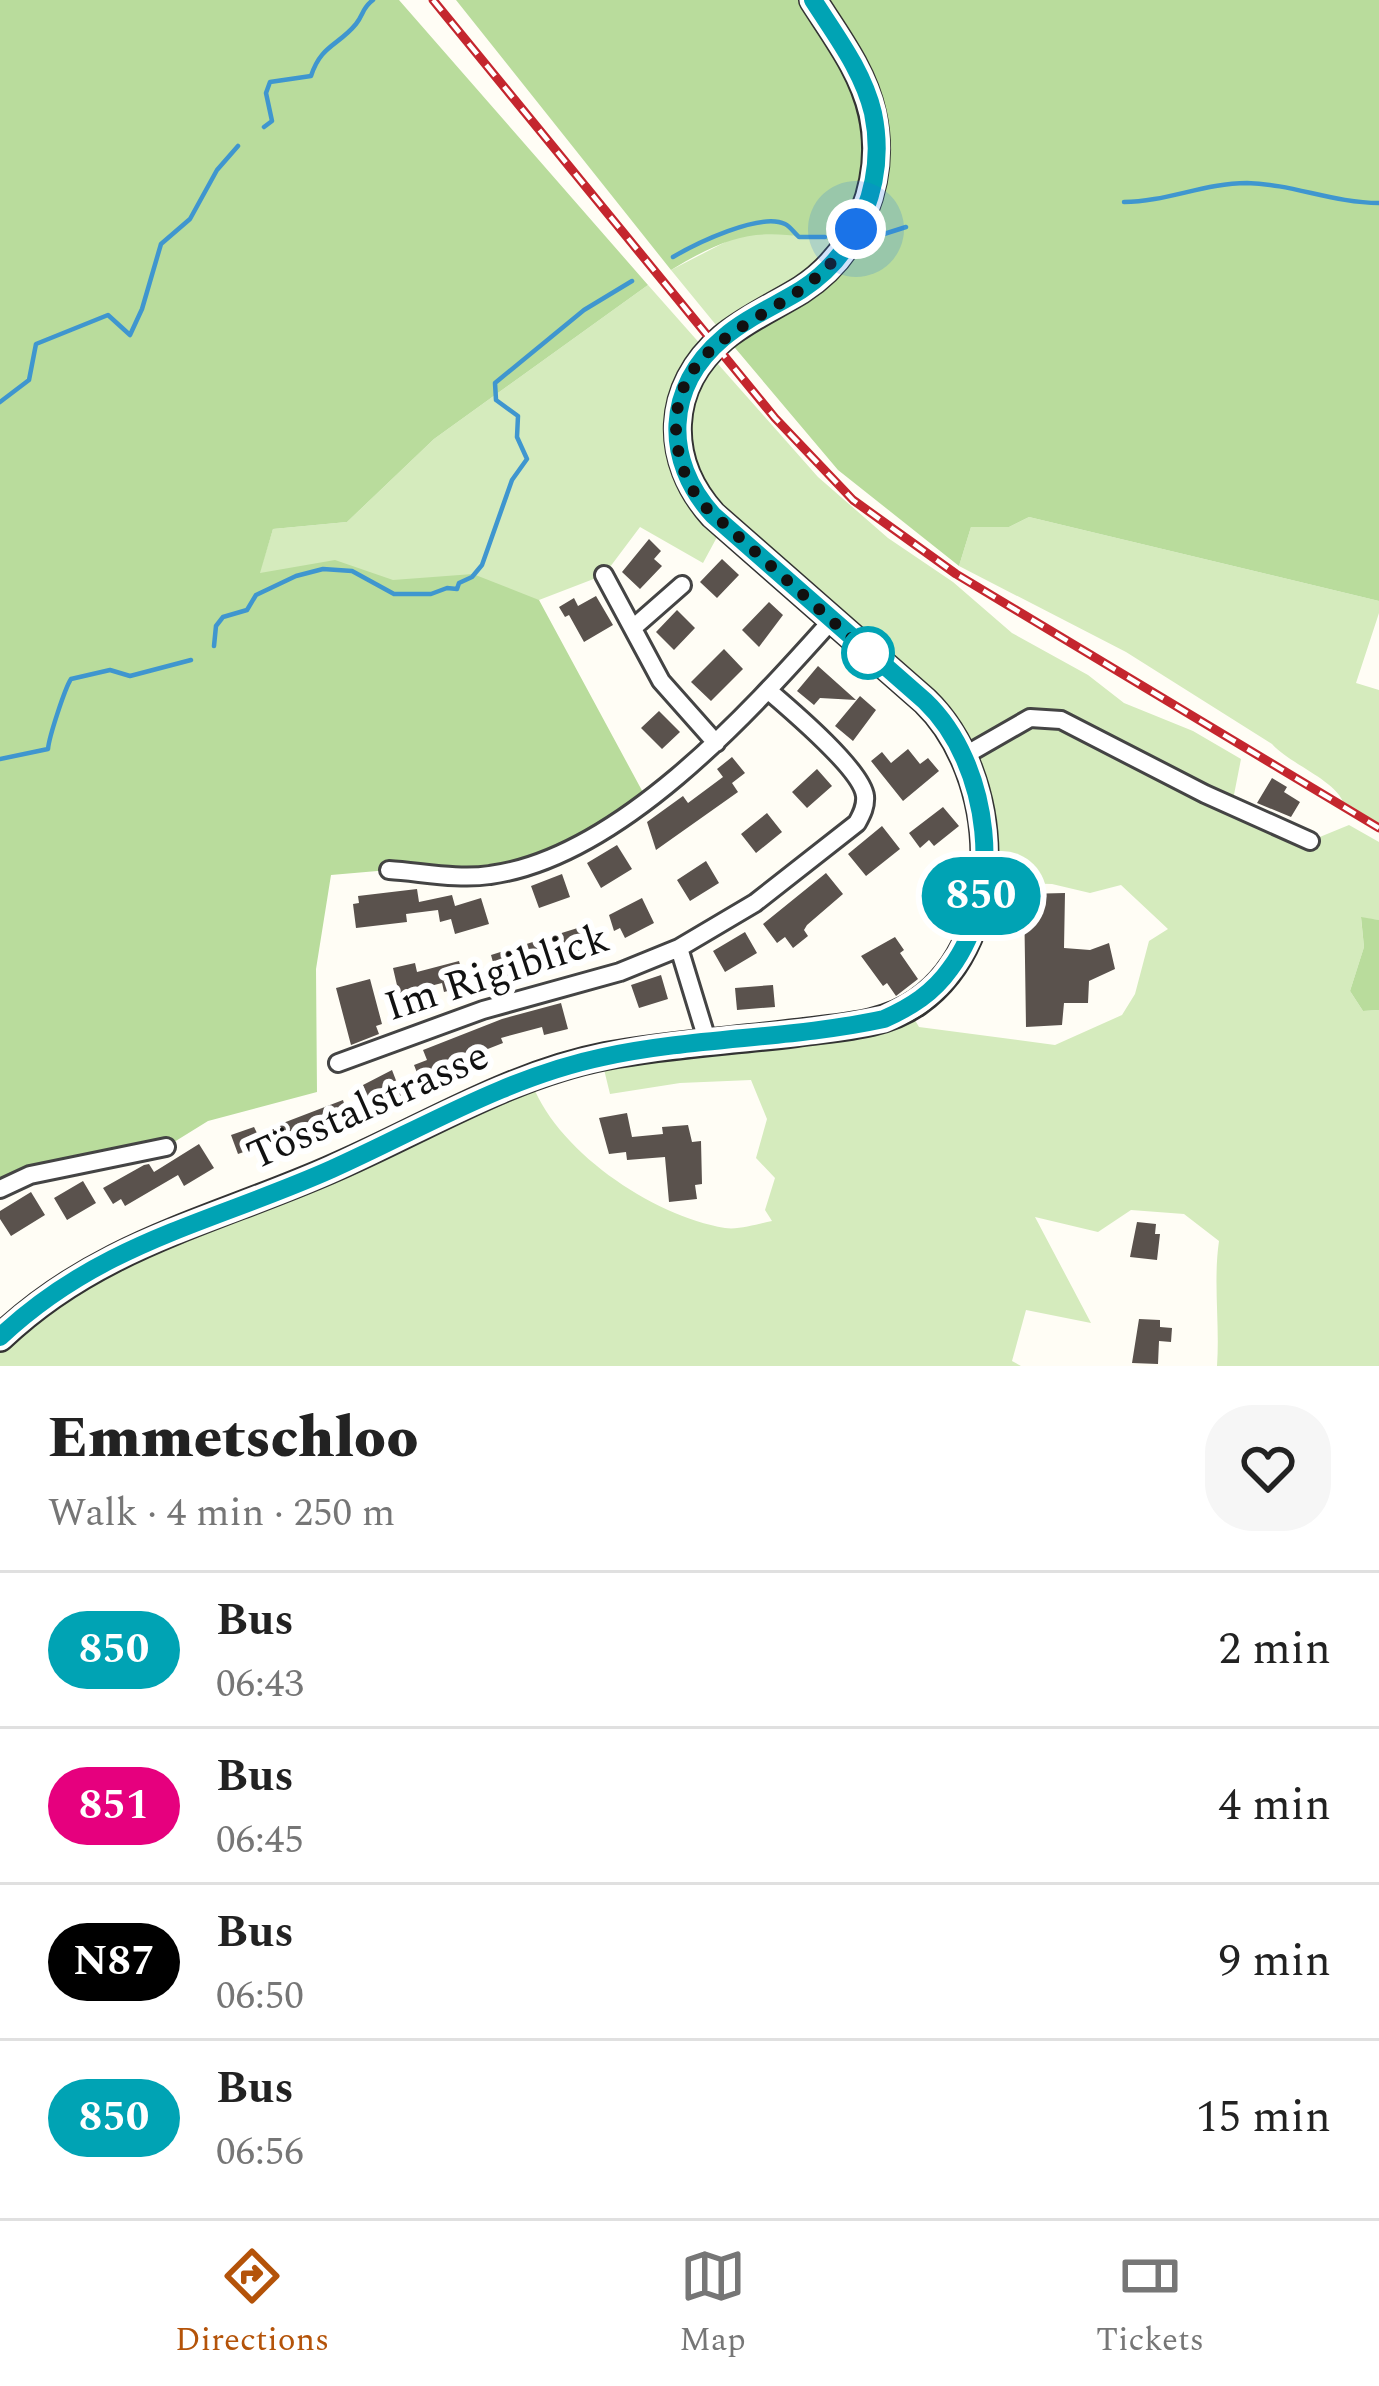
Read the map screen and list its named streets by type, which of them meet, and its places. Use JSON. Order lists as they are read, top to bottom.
{
  "streets": {
    "main road": ["Tösstalstrasse"],
    "street": ["Im Rigiblick"]
  },
  "lines": ["bus line 850"],
  "page": {
    "on_map": "850",
    "heading": ["Emmetschloo", "Walk · 4 min · 250 m"],
    "list": [
      {
        "mark": "850",
        "name": "Bus",
        "note": "06:43",
        "value": "2 min"
      },
      {
        "mark": "851",
        "name": "Bus",
        "note": "06:45",
        "value": "4 min"
      },
      {
        "mark": "N87",
        "name": "Bus",
        "note": "06:50",
        "value": "9 min"
      },
      {
        "mark": "850",
        "name": "Bus",
        "note": "06:56",
        "value": "15 min"
      }
    ],
    "tabs": ["Directions", "Map", "Tickets"]
  }
}
